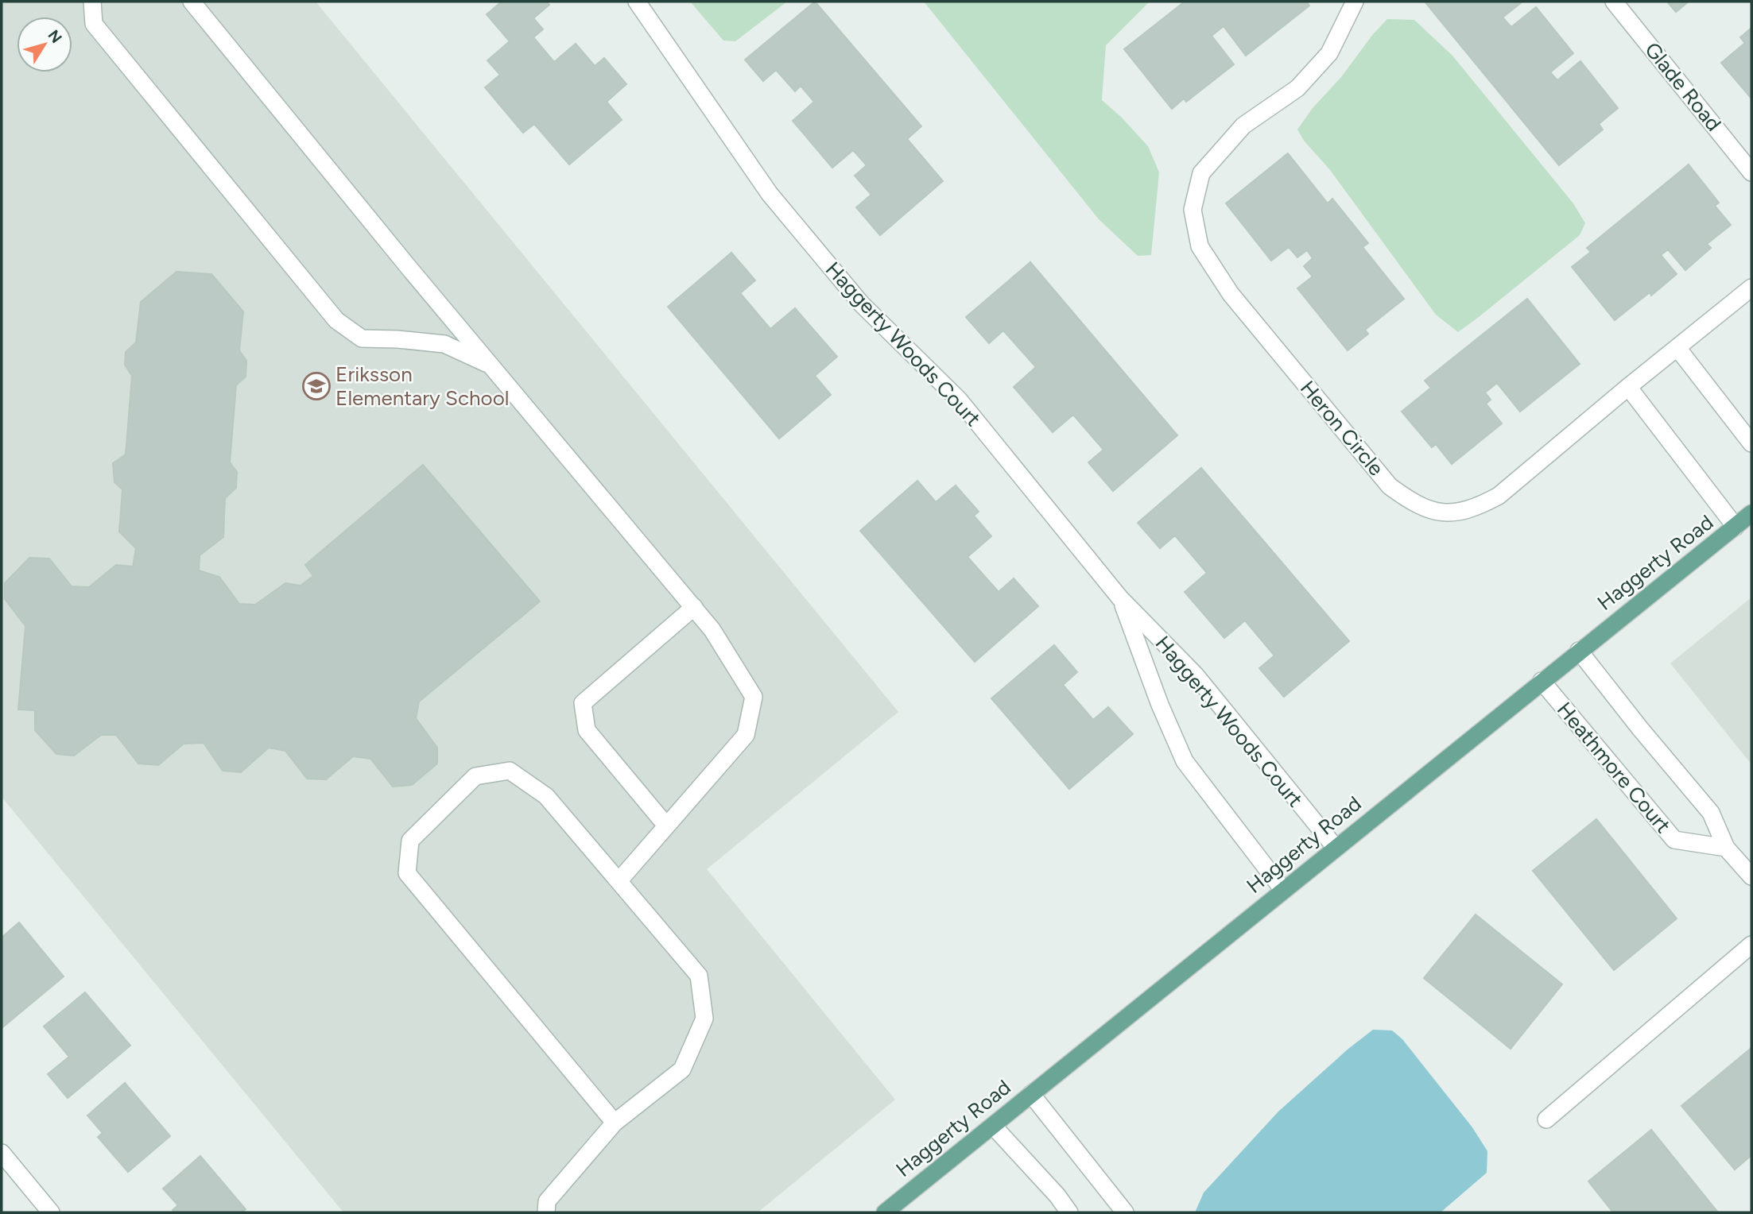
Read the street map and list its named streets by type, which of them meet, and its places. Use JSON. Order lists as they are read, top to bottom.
{
  "streets": {
    "main road": ["Haggerty Road"],
    "street": [
      "Glade Road",
      "Haggerty Woods Court",
      "Heron Circle",
      "Heathmore Court"
    ]
  },
  "crossings": [
    ["Haggerty Woods Court", "Haggerty Road"],
    ["Haggerty Road", "Heathmore Court"]
  ],
  "places": {
    "school or university": ["Eriksson Elementary School"]
  },
  "north": "top right"
}
